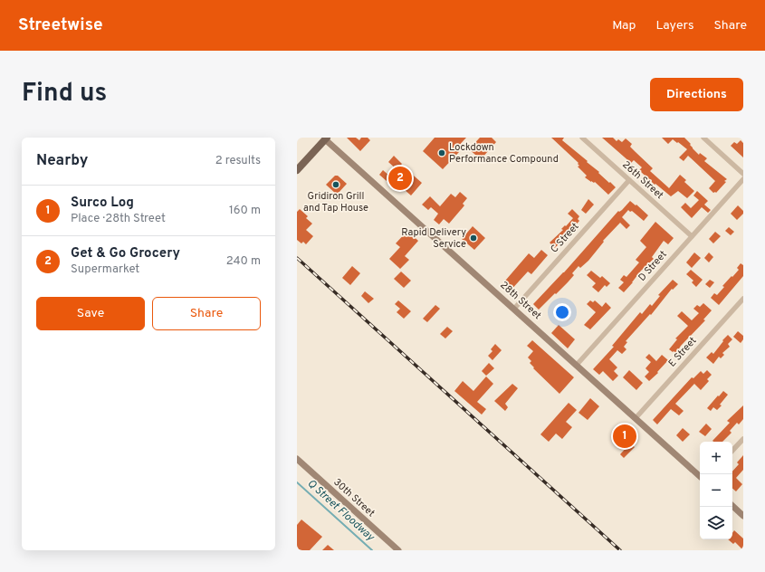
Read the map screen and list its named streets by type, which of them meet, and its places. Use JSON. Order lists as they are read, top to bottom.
{
  "streets": {
    "main road": ["28th Street", "30th Street"],
    "street": [
      "26th Street",
      "C Street",
      "D Street",
      "E Street"
    ]
  },
  "crossings": [
    ["26th Street", "C Street"],
    ["26th Street", "D Street"],
    ["C Street", "28th Street"],
    ["D Street", "28th Street"],
    ["28th Street", "E Street"]
  ],
  "water": ["Q Street Floodway"],
  "places": ["Lockdown Performance Compound", "Gridiron Grill and Tap House", "Rapid Delivery Service"],
  "page": {
    "header": "Streetwise",
    "nav": ["Map", "Layers", "Share"],
    "title": "Find us",
    "buttons": [
      "Directions",
      ["Save", "Share"]
    ],
    "heading": ["Nearby", "2 results"],
    "pins": ["2", "1"],
    "list": [
      {
        "mark": "1",
        "name": "Surco Log",
        "note": "Place · 28th Street",
        "value": "160 m"
      },
      {
        "mark": "2",
        "name": "Get & Go Grocery",
        "note": "Supermarket",
        "value": "240 m"
      }
    ],
    "map_buttons": ["+", "−"]
  }
}
